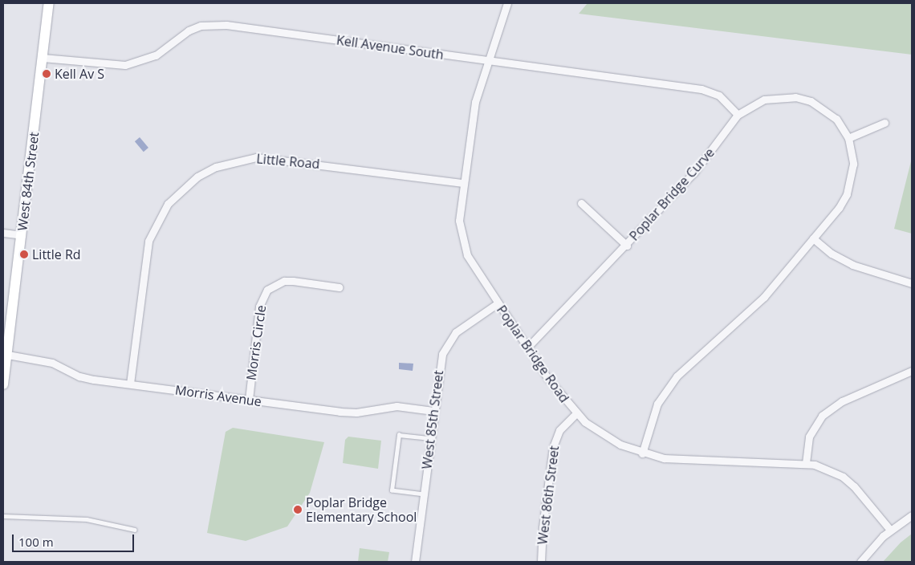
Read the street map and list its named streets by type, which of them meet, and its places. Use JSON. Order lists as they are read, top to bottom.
{
  "streets": {
    "street": [
      "Kell Avenue South",
      "Little Road",
      "West 84th Street",
      "Poplar Bridge Curve",
      "Morris Circle",
      "Poplar Bridge Road",
      "Morris Avenue",
      "West 85th Street",
      "West 86th Street"
    ]
  },
  "crossings": [
    ["Kell Avenue South", "West 84th Street"],
    ["Kell Avenue South", "Poplar Bridge Curve"],
    ["Kell Avenue South", "Poplar Bridge Road"],
    ["Little Road", "Poplar Bridge Road"],
    ["Little Road", "Morris Avenue"],
    ["West 84th Street", "Morris Avenue"],
    ["Poplar Bridge Curve", "Poplar Bridge Road"],
    ["Morris Circle", "Morris Avenue"],
    ["Poplar Bridge Road", "West 85th Street"],
    ["Poplar Bridge Road", "West 86th Street"],
    ["Morris Avenue", "West 85th Street"]
  ],
  "places": ["Kell Av S", "Little Rd", "Poplar Bridge Elementary School"],
  "scale_bar": "100 m"
}
